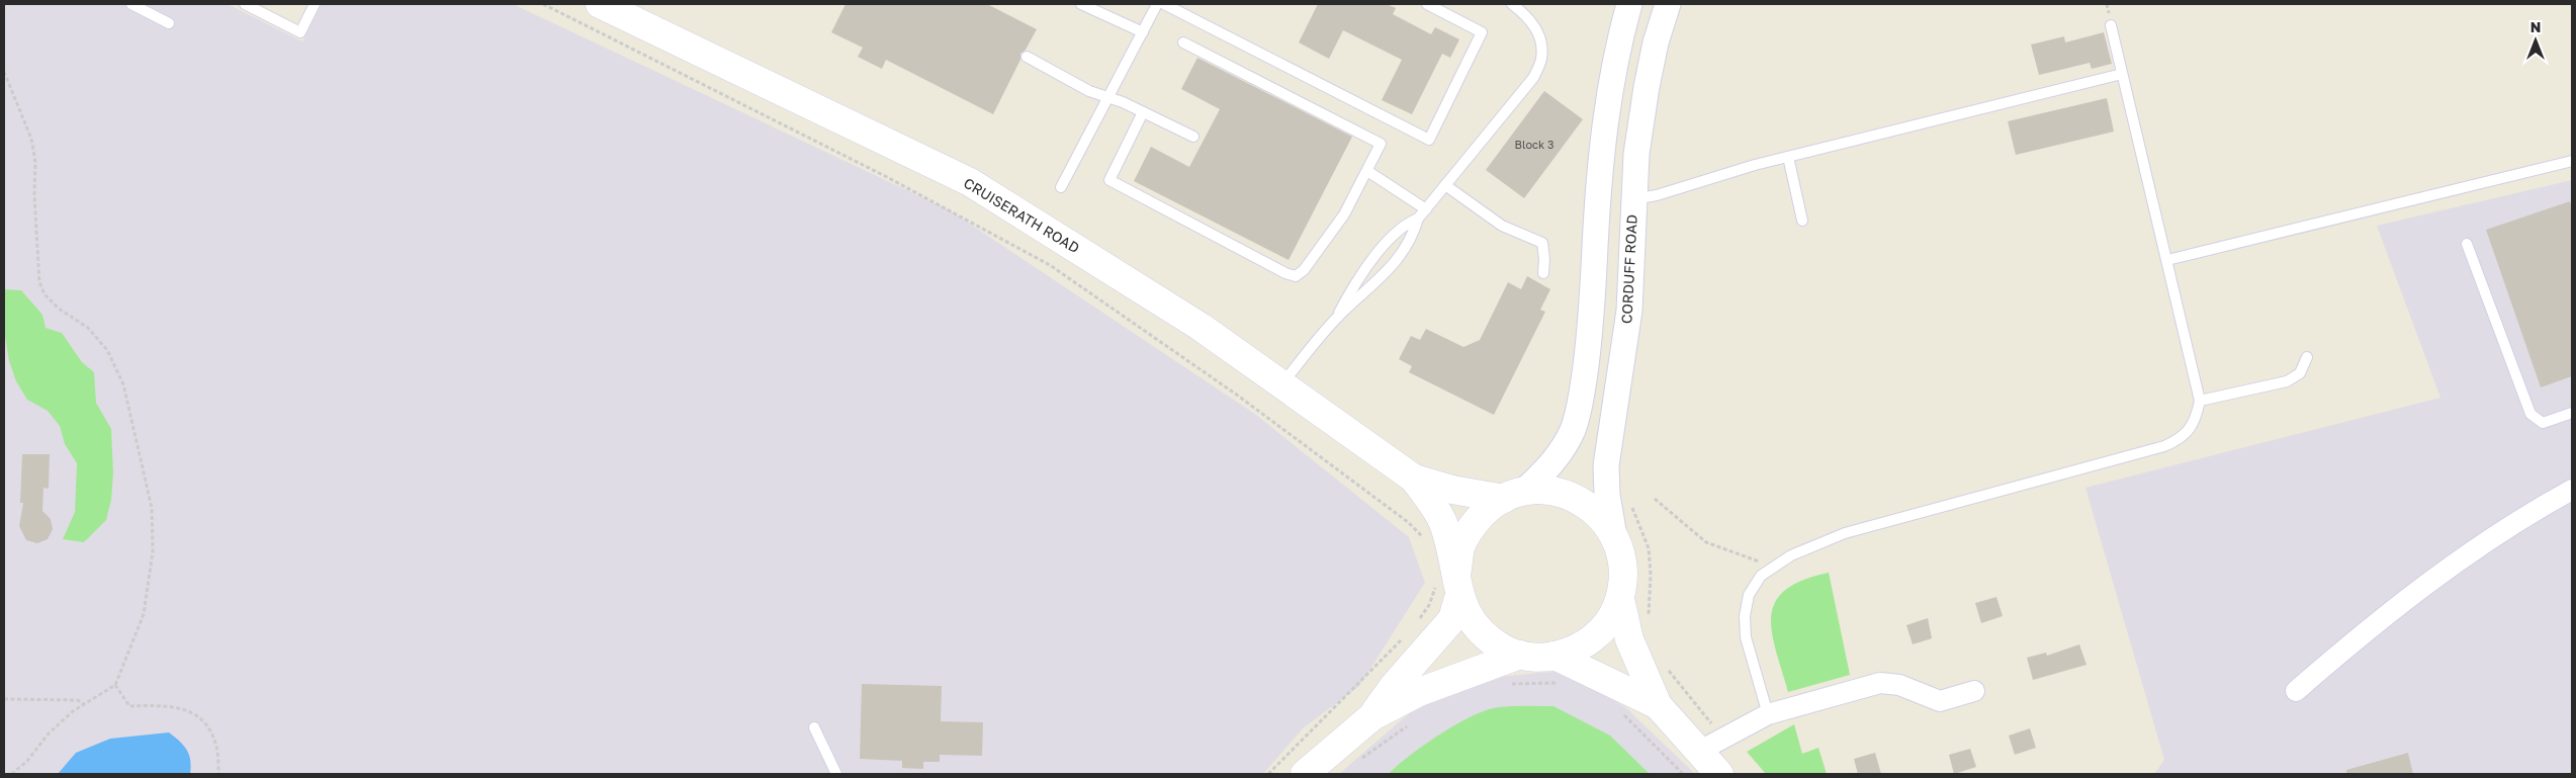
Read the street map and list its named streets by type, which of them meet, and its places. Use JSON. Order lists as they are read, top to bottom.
{
  "streets": {
    "main road": ["CRUISERATH ROAD"],
    "street": ["CORDUFF ROAD"]
  },
  "crossings": [
    ["CRUISERATH ROAD", "CORDUFF ROAD"]
  ],
  "house_numbers": ["Block 3"],
  "north": "top"
}
